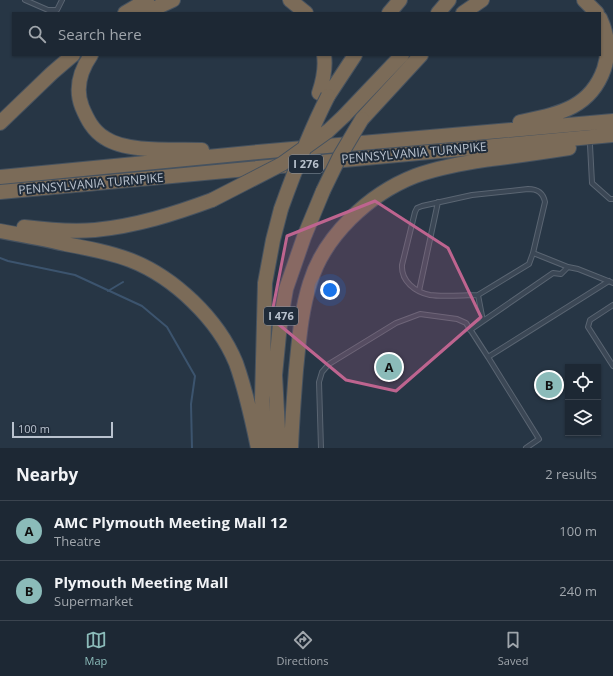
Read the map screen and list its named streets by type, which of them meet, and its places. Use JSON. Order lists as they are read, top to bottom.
{
  "streets": {
    "highway": ["PENNSYLVANIA TURNPIKE", "I 276", "I 476"]
  },
  "scale_bar": "100 m",
  "page": {
    "search": "Search here",
    "pins": ["A", "B"],
    "scale": "100 m",
    "heading": ["Nearby", "2 results"],
    "list": [
      {
        "mark": "A",
        "name": "AMC Plymouth Meeting Mall 12",
        "note": "Theatre",
        "value": "100 m"
      },
      {
        "mark": "B",
        "name": "Plymouth Meeting Mall",
        "note": "Supermarket",
        "value": "240 m"
      }
    ],
    "nav": ["Map", "Directions", "Saved"]
  }
}
